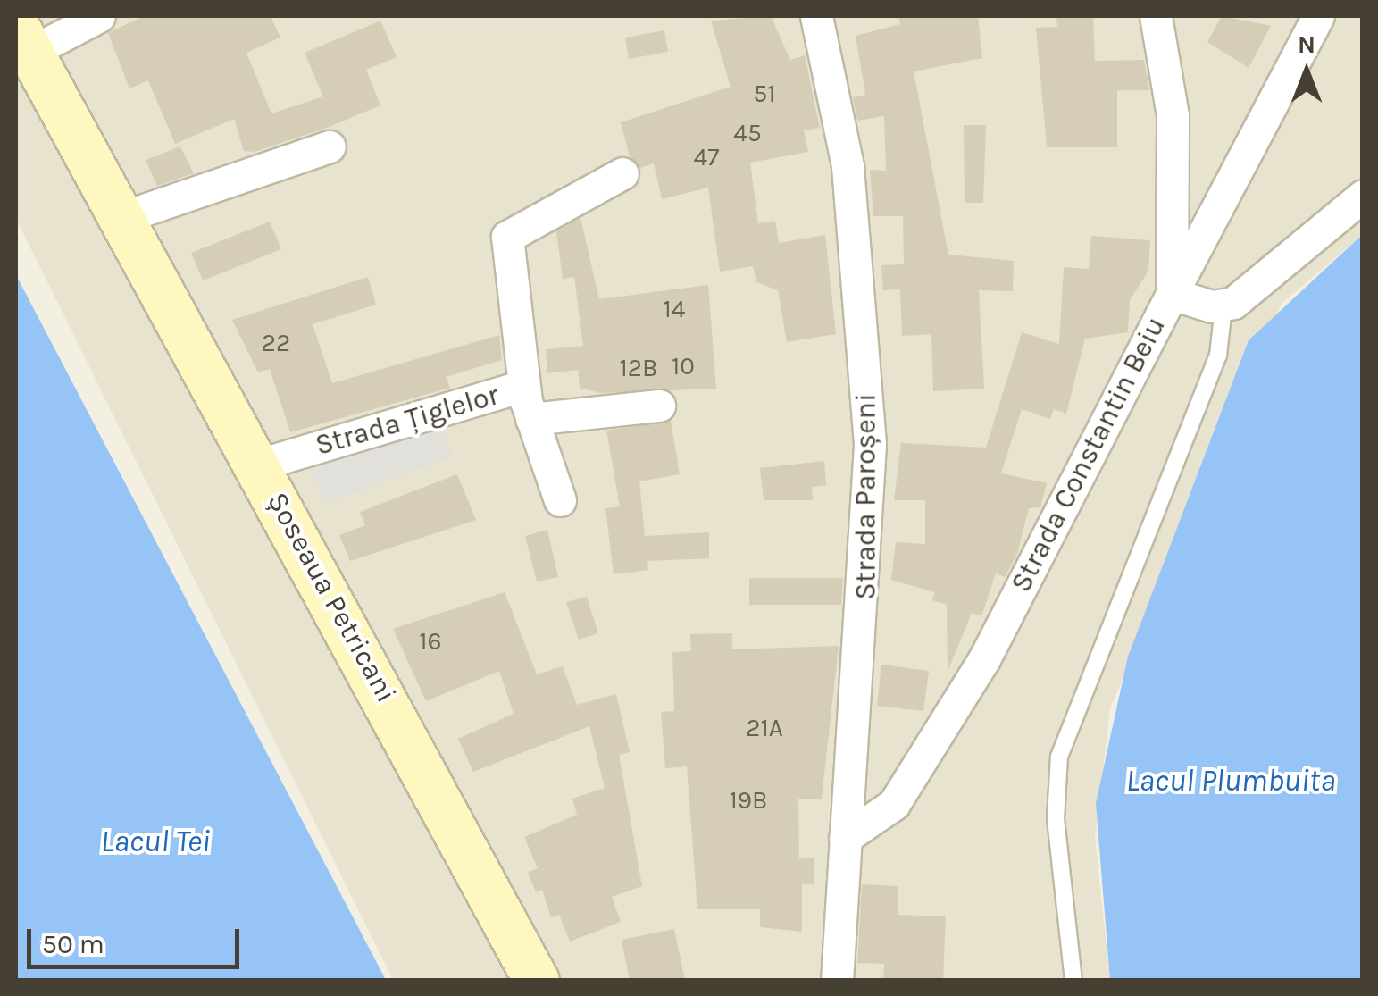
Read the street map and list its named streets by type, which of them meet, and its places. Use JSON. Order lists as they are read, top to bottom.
{
  "streets": {
    "main road": ["Șoseaua Petricani"],
    "street": ["Strada Țiglelor", "Strada Constantin Beiu", "Strada Paroșeni"]
  },
  "crossings": [
    ["Strada Țiglelor", "Șoseaua Petricani"],
    ["Strada Constantin Beiu", "Strada Paroșeni"]
  ],
  "water": ["Lacul Plumbuita", "Lacul Tei"],
  "house_numbers": [
    "51",
    "45",
    "47",
    "14",
    "22",
    "10",
    "12B",
    "16",
    "21A",
    "19B"
  ],
  "scale_bar": "50 m",
  "north": "top"
}
